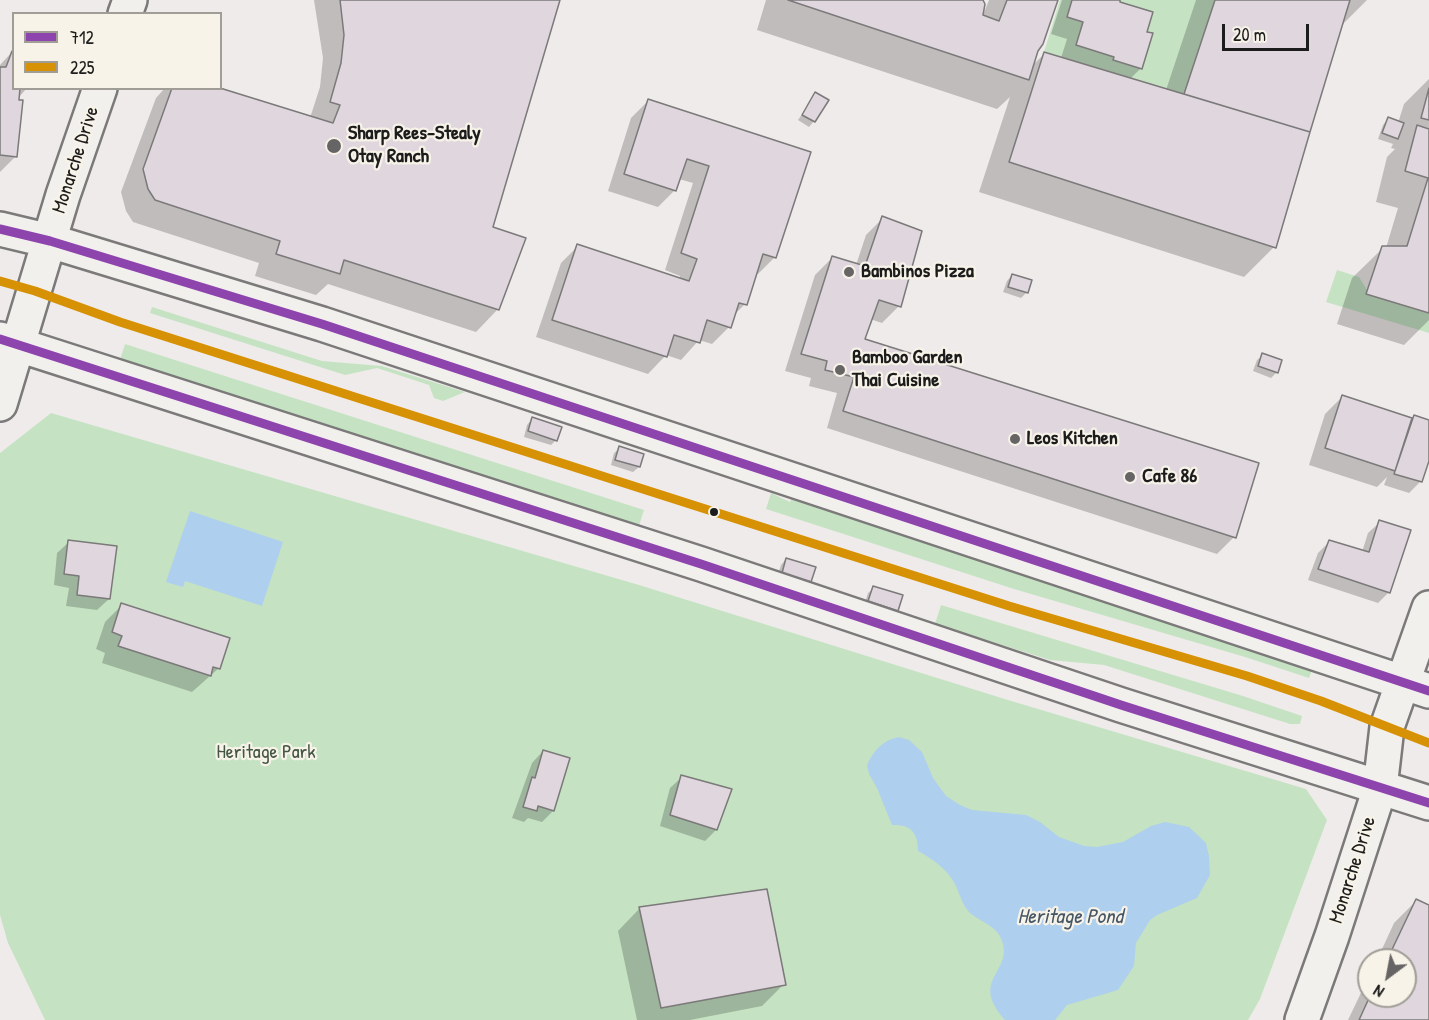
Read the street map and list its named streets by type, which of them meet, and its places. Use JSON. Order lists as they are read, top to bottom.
{
  "streets": {
    "main road": ["Monarche Drive"]
  },
  "water": ["Heritage Pond"],
  "parks": ["Heritage Park"],
  "places": [
    "Sharp Rees-Stealy Otay Ranch",
    "Bambinos Pizza",
    "Bamboo Garden Thai Cuisine",
    "Leos Kitchen",
    "Cafe 86"
  ],
  "lines": ["transit line 712", "transit line 225"],
  "legend": ["712", "225"],
  "scale_bar": "20 m",
  "north": "bottom left"
}
